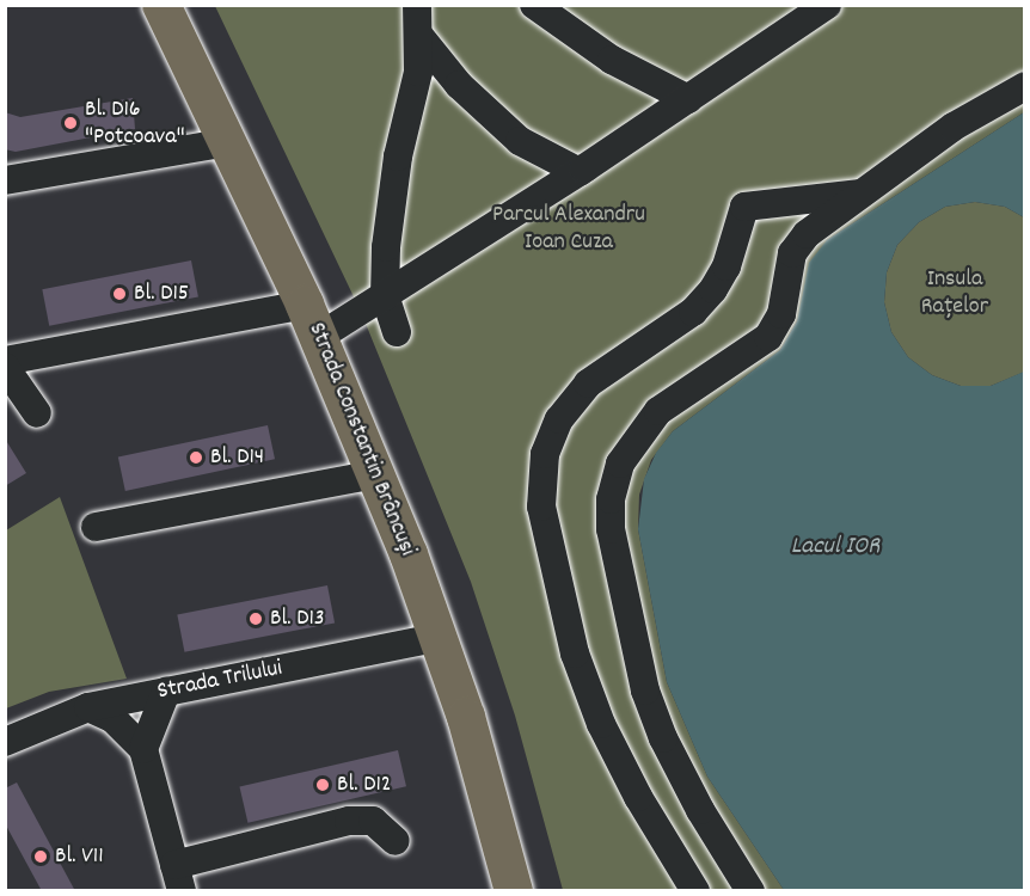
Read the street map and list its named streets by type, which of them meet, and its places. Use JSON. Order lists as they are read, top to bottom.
{
  "streets": {
    "main road": ["Strada Constantin Brâncuși"],
    "street": ["Strada Trilului"]
  },
  "crossings": [
    ["Strada Constantin Brâncuși", "Strada Trilului"]
  ],
  "water": ["Lacul IOR"],
  "parks": ["Parcul Alexandru Ioan Cuza", "Insula Rațelor"],
  "places": [
    "Bl. D16 \"Potcoava\"",
    "Bl. D15",
    "Bl. D14",
    "Bl. D13",
    "Bl. D12",
    "Bl. V11"
  ]
}
